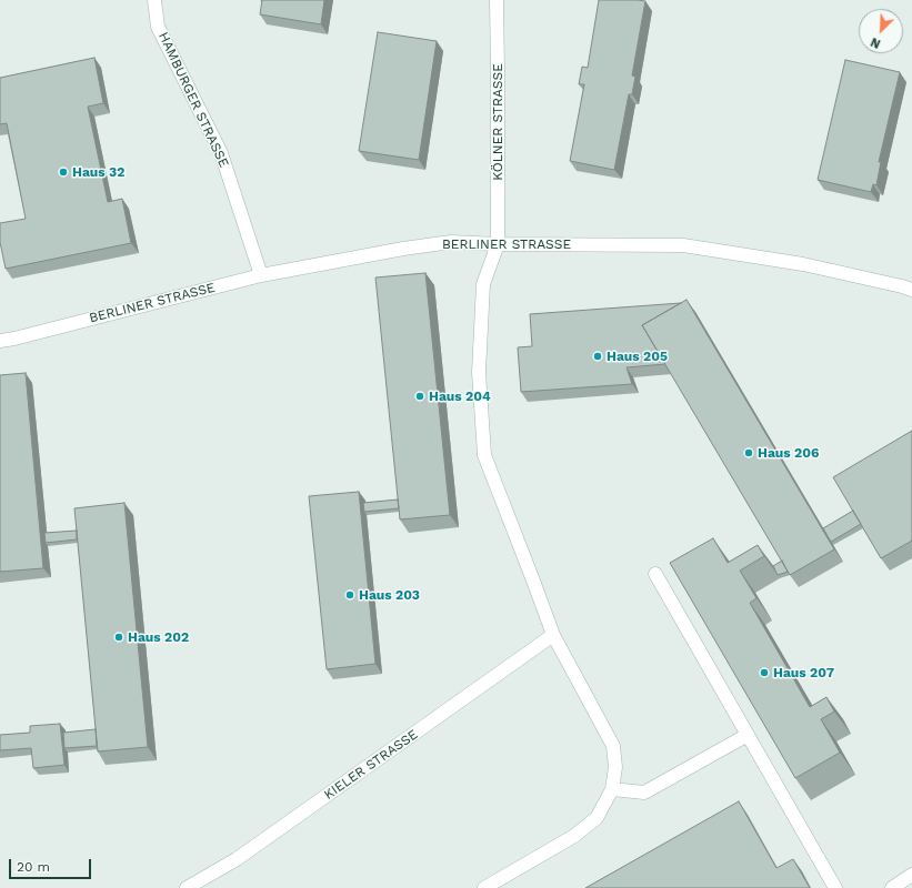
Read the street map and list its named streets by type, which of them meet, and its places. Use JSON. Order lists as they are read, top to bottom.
{
  "streets": {
    "lane": [
      "HAMBURGER STRASSE",
      "KÖLNER STRASSE",
      "BERLINER STRASSE",
      "KIELER STRASSE"
    ]
  },
  "crossings": [
    ["HAMBURGER STRASSE", "BERLINER STRASSE"],
    ["KÖLNER STRASSE", "BERLINER STRASSE"]
  ],
  "places": [
    "Haus 32",
    "Haus 205",
    "Haus 204",
    "Haus 206",
    "Haus 203",
    "Haus 202",
    "Haus 207"
  ],
  "scale_bar": "20 m",
  "north": "bottom left"
}
